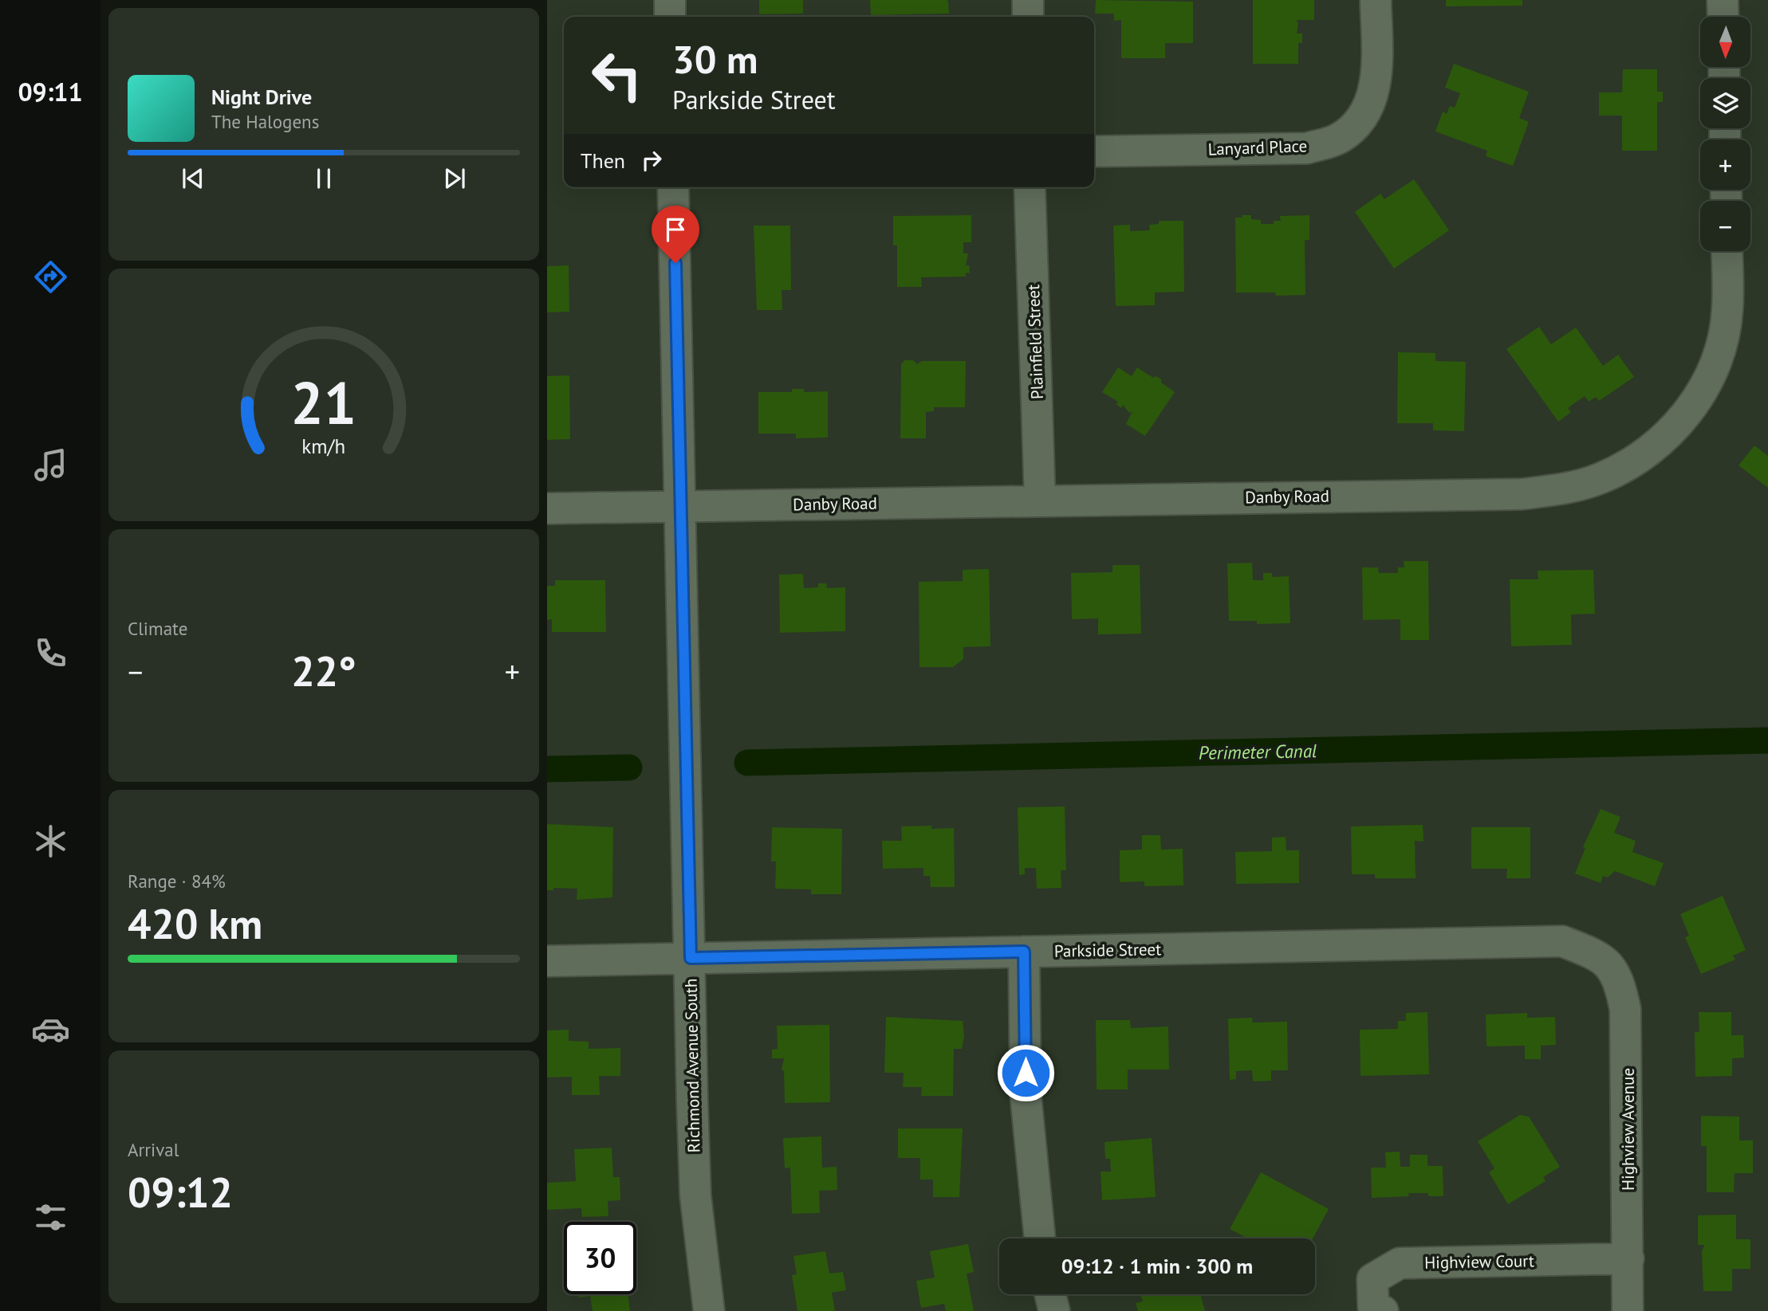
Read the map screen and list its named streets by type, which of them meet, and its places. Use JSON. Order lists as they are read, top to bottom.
{
  "streets": {
    "street": [
      "Lanyard Place",
      "Plainfield Street",
      "Danby Road",
      "Parkside Street",
      "Richmond Avenue South",
      "Highview Avenue",
      "Highview Court"
    ]
  },
  "crossings": [
    ["Plainfield Street", "Danby Road"],
    ["Danby Road", "Richmond Avenue South"],
    ["Parkside Street", "Richmond Avenue South"],
    ["Parkside Street", "Highview Avenue"],
    ["Highview Avenue", "Highview Court"]
  ],
  "water": ["Perimeter Canal"],
  "north": "bottom",
  "page": {
    "tabs": "09:11",
    "map_buttons": ["+", "−"],
    "turn": ["30 m", "Parkside Street"],
    "song": ["Night Drive", "The Halogens"],
    "then": "Then",
    "tile": [
      "Climate",
      ["Range · 84%", "420 km"],
      ["Arrival", "09:12"]
    ],
    "heat": ["−", "22°", "+"],
    "limit": "30",
    "trip": "09:12 · 1 min · 300 m",
    "gauge": ["21", "km/h"]
  }
}
